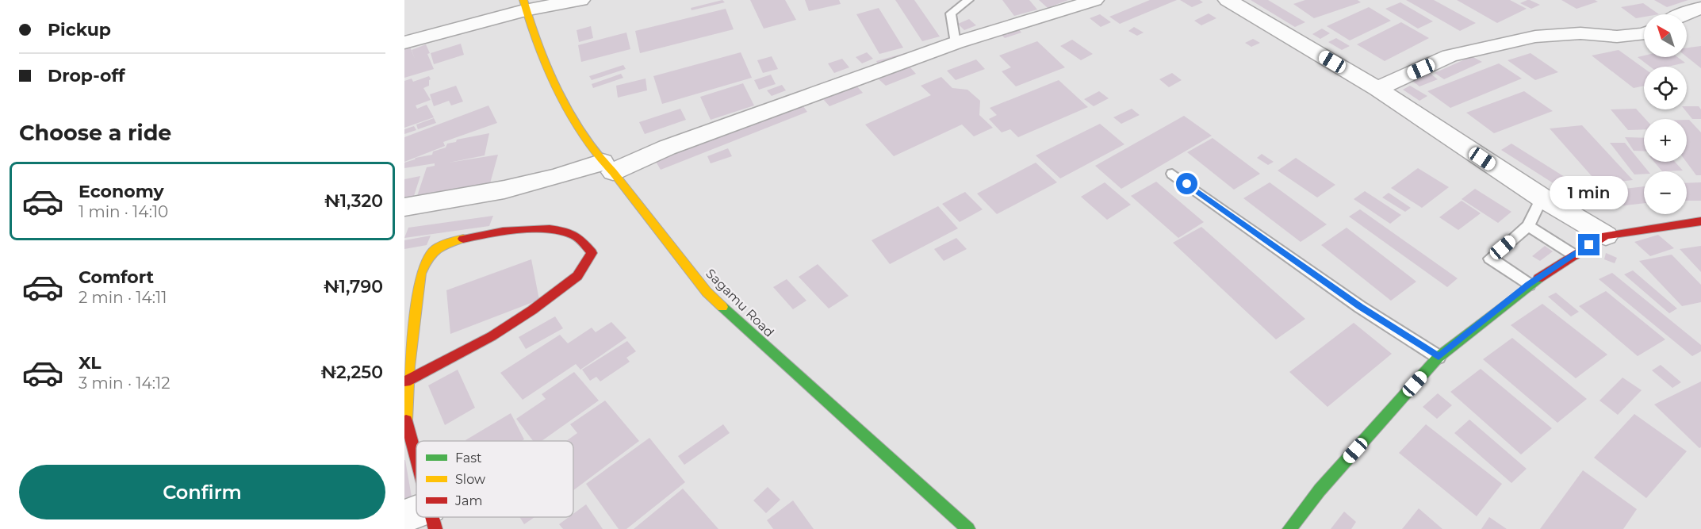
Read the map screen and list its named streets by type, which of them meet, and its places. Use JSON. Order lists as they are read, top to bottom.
{
  "streets": {
    "main road": ["Sagamu Road"]
  },
  "legend": ["Fast", "Slow", "Jam"],
  "north": "top left",
  "page": {
    "banner": ["Pickup", "Drop-off"],
    "map_buttons": ["+", "−"],
    "heading": "Choose a ride",
    "list": [
      {
        "name": "Economy",
        "note": "1 min · 14:10",
        "value": "₦1,320"
      },
      {
        "name": "Comfort",
        "note": "2 min · 14:11",
        "value": "₦1,790"
      },
      {
        "name": "XL",
        "note": "3 min · 14:12",
        "value": "₦2,250"
      }
    ],
    "bubble": "1 min",
    "buttons": "Confirm"
  }
}
